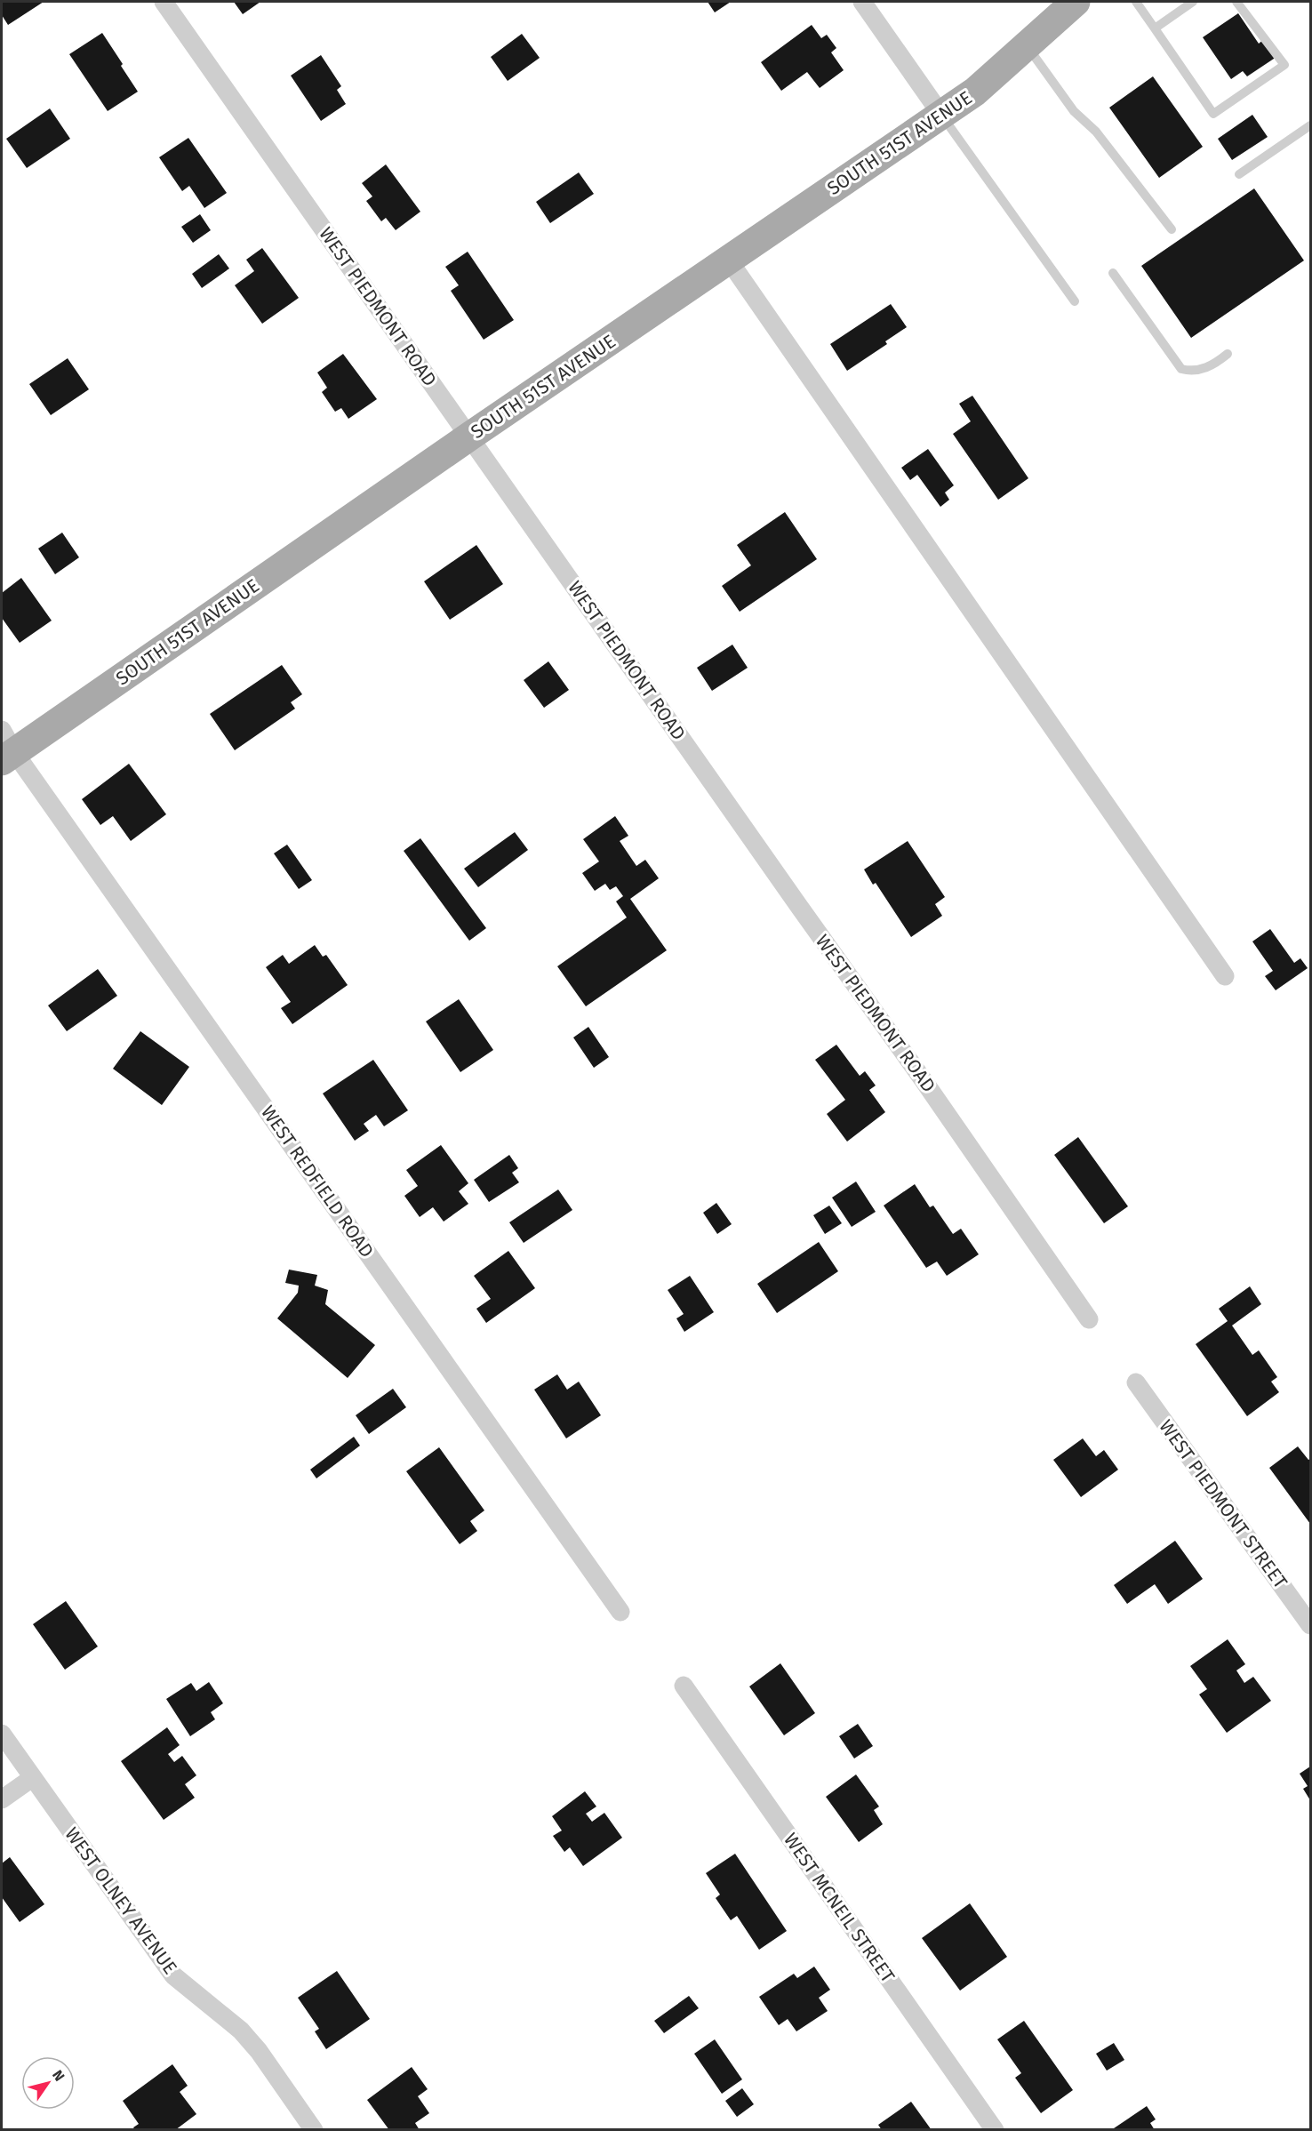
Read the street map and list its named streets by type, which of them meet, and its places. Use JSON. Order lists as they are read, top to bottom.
{
  "streets": {
    "main road": ["SOUTH 51ST AVENUE"],
    "street": [
      "WEST PIEDMONT ROAD",
      "WEST REDFIELD ROAD",
      "WEST PIEDMONT STREET",
      "WEST OLNEY AVENUE",
      "WEST MCNEIL STREET"
    ]
  },
  "crossings": [
    ["SOUTH 51ST AVENUE", "WEST PIEDMONT ROAD"],
    ["SOUTH 51ST AVENUE", "WEST REDFIELD ROAD"]
  ],
  "north": "top right"
}
